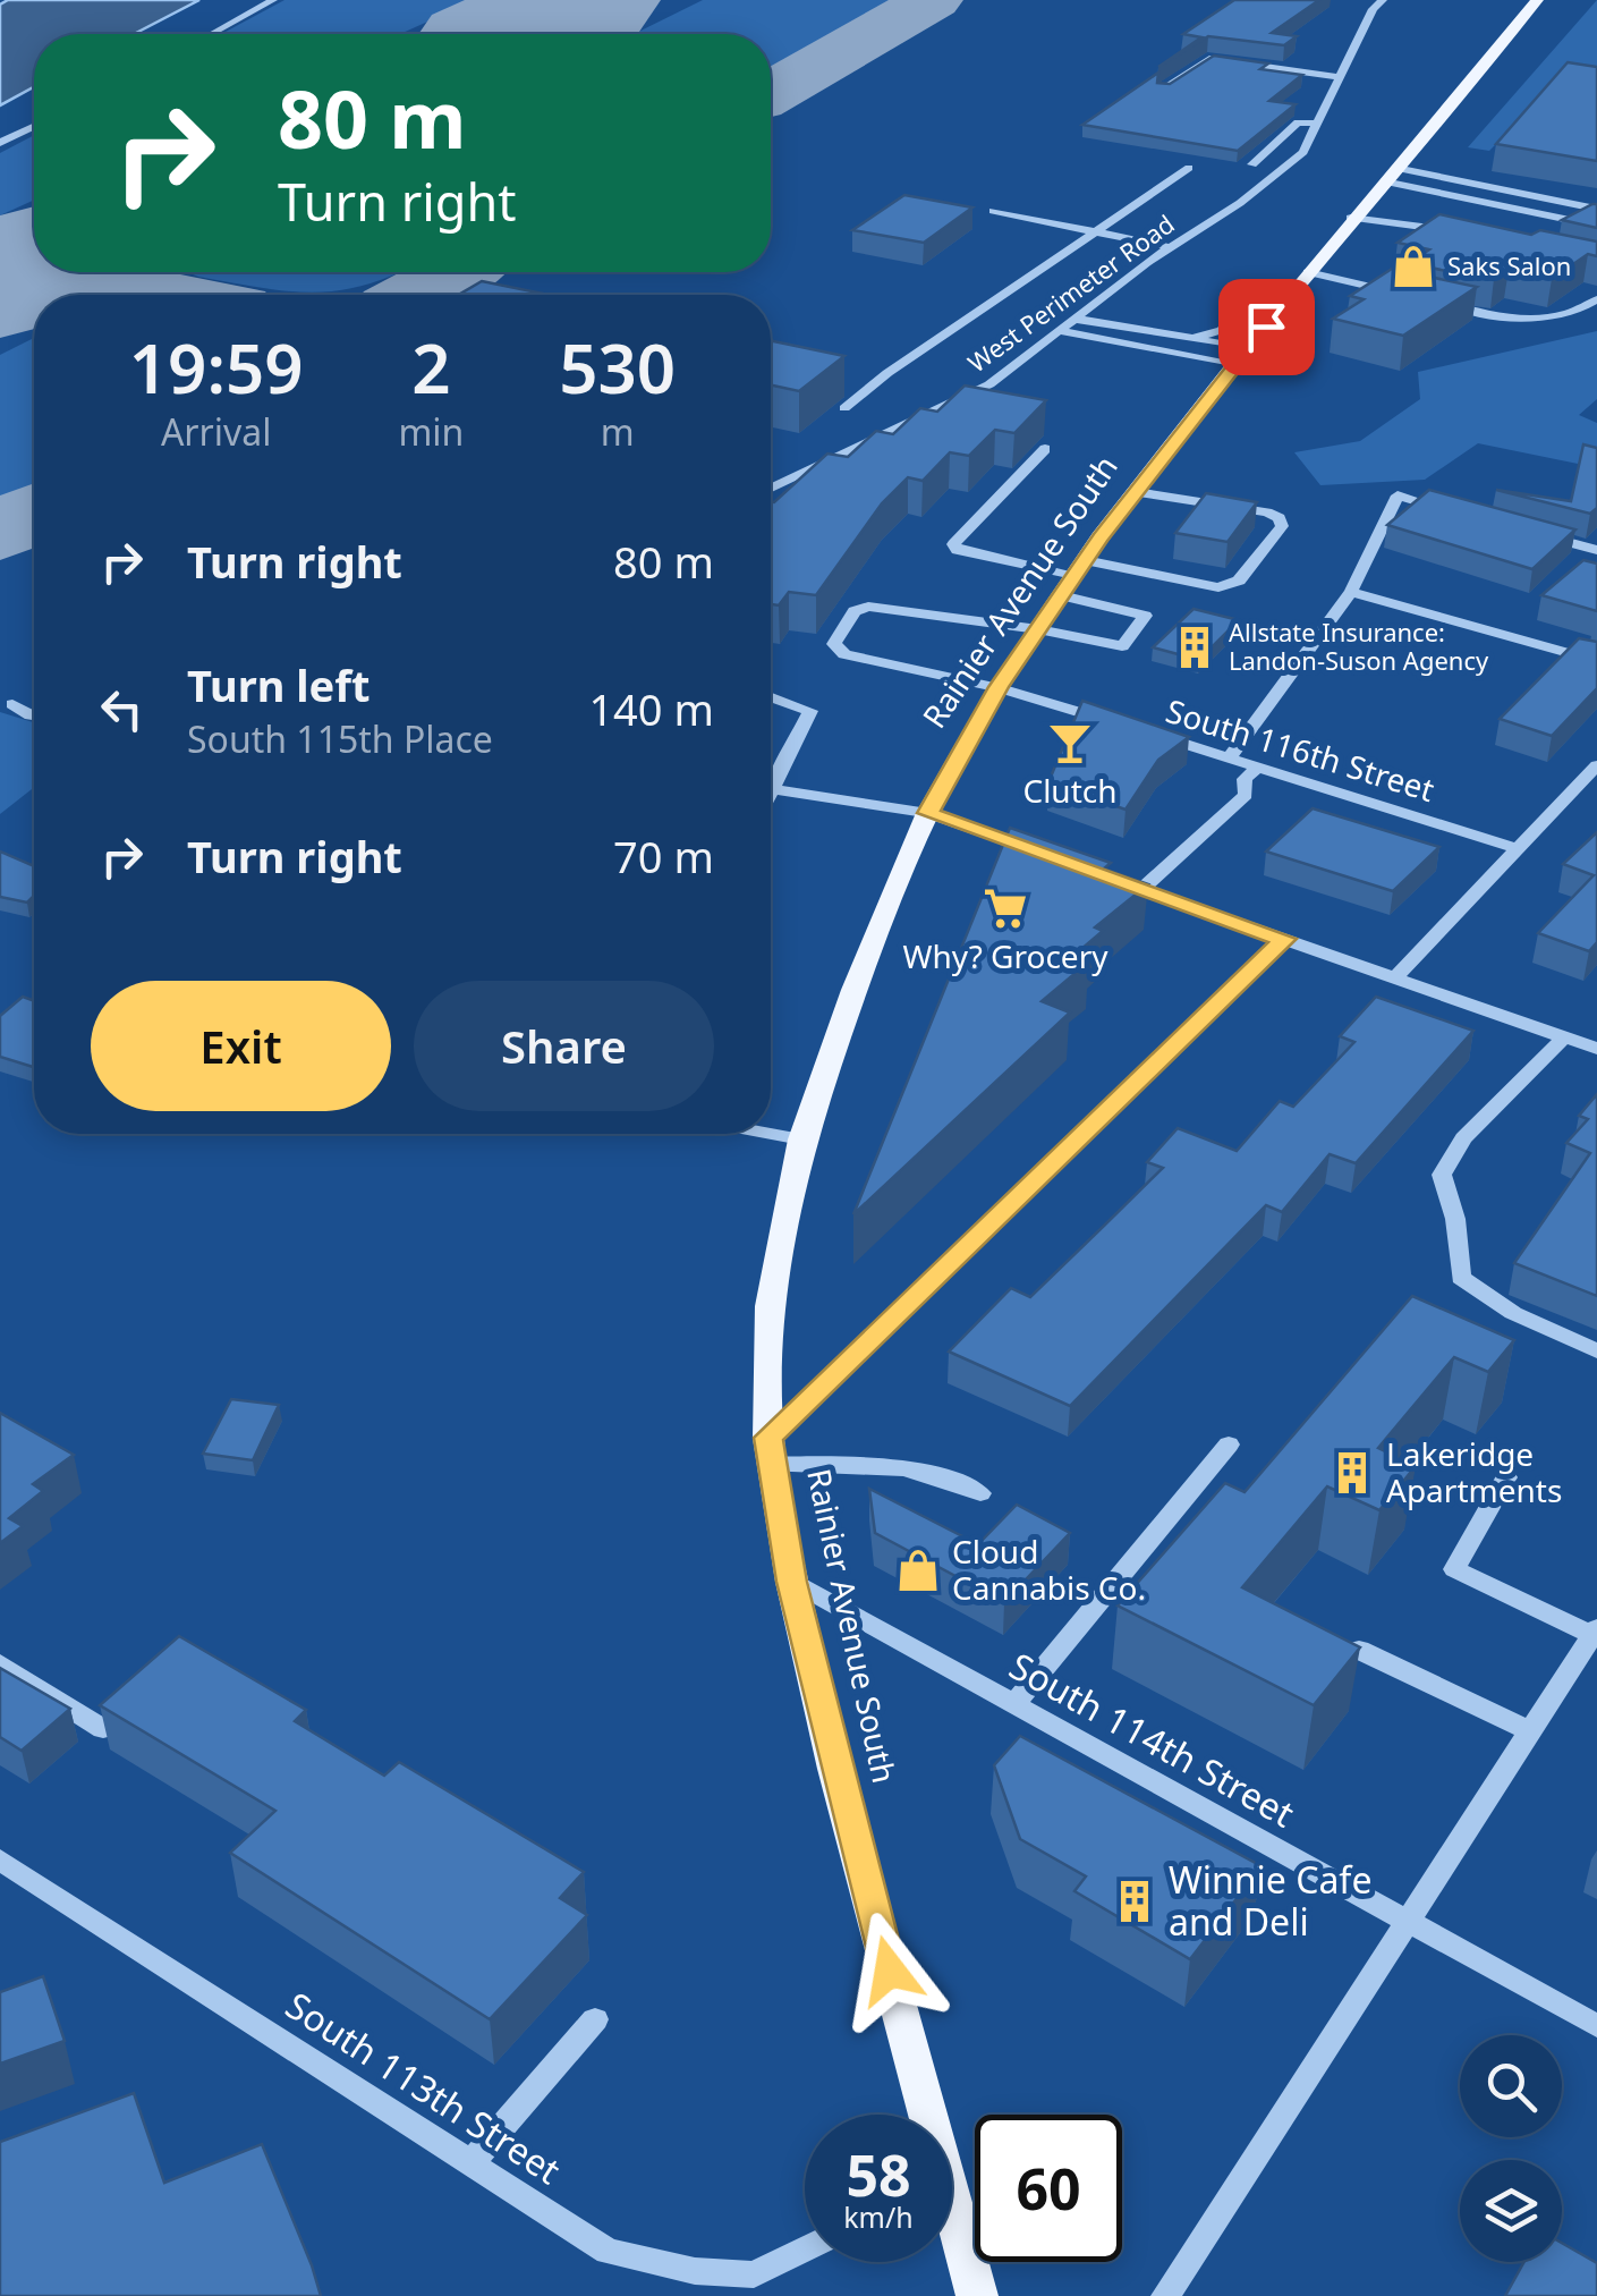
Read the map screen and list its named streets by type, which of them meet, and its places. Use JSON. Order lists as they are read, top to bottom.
{
  "streets": {
    "main road": ["Rainier Avenue South"],
    "street": [
      "West Perimeter Road",
      "South 116th Street",
      "South 114th Street",
      "South 113th Street"
    ]
  },
  "crossings": [
    ["Rainier Avenue South", "South 116th Street"],
    ["Rainier Avenue South", "South 114th Street"]
  ],
  "places": {
    "shop": ["Saks Salon", "Cloud Cannabis Co."],
    "building": ["Allstate Insurance: Landon-Suson Agency", "Lakeridge Apartments", "Winnie Cafe and Deli"],
    "bar": ["Clutch"],
    "supermarket": ["Why? Grocery"]
  },
  "page": {
    "turn": ["80 m", "Turn right"],
    "eta": [
      "19:59",
      "Arrival",
      "2",
      "min",
      "530",
      "m"
    ],
    "list": [
      {
        "name": "Turn right",
        "value": "80 m"
      },
      {
        "name": "Turn left",
        "note": "South 115th Place",
        "value": "140 m"
      },
      {
        "name": "Turn right",
        "value": "70 m"
      }
    ],
    "buttons": ["Exit", "Share"],
    "speed": "58 km/h",
    "limit": "60"
  }
}
